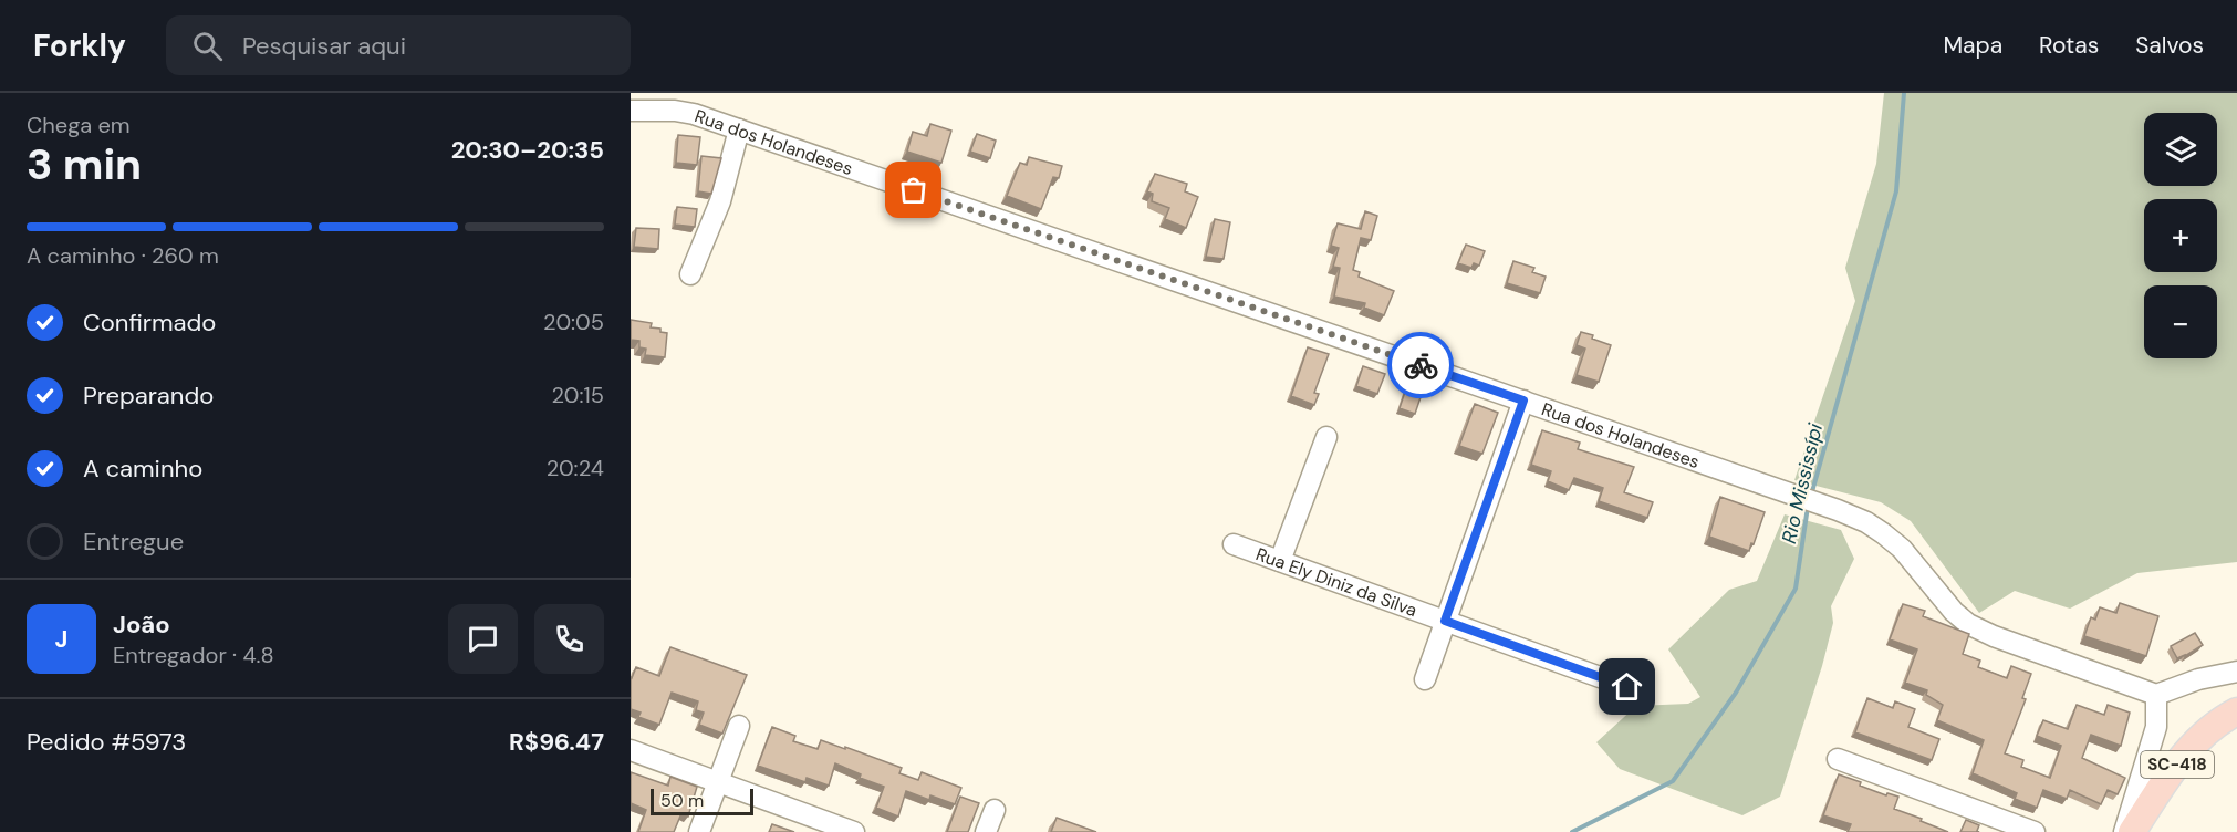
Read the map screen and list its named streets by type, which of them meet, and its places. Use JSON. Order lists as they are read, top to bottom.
{
  "streets": {
    "main road": ["SC-418"],
    "street": ["Rua dos Holandeses", "Rua Ely Diniz da Silva"]
  },
  "water": ["Rio Mississípi"],
  "scale_bar": "50 m",
  "page": {
    "header": "Forkly",
    "search": "Pesquisar aqui",
    "nav": ["Mapa", "Rotas", "Salvos"],
    "heading": ["3 min", "Chega em", "20:30–20:35"],
    "panel": [
      "João",
      "Entregador · 4.8",
      "Pedido #5973",
      "R$96.47"
    ],
    "map_buttons": ["+", "−"],
    "bar": "A caminho · 260 m",
    "list": [
      ["Confirmado", "20:05"],
      ["Preparando", "20:15"],
      ["A caminho", "20:24"],
      "Entregue"
    ],
    "round": "J",
    "scale": "50 m"
  }
}
